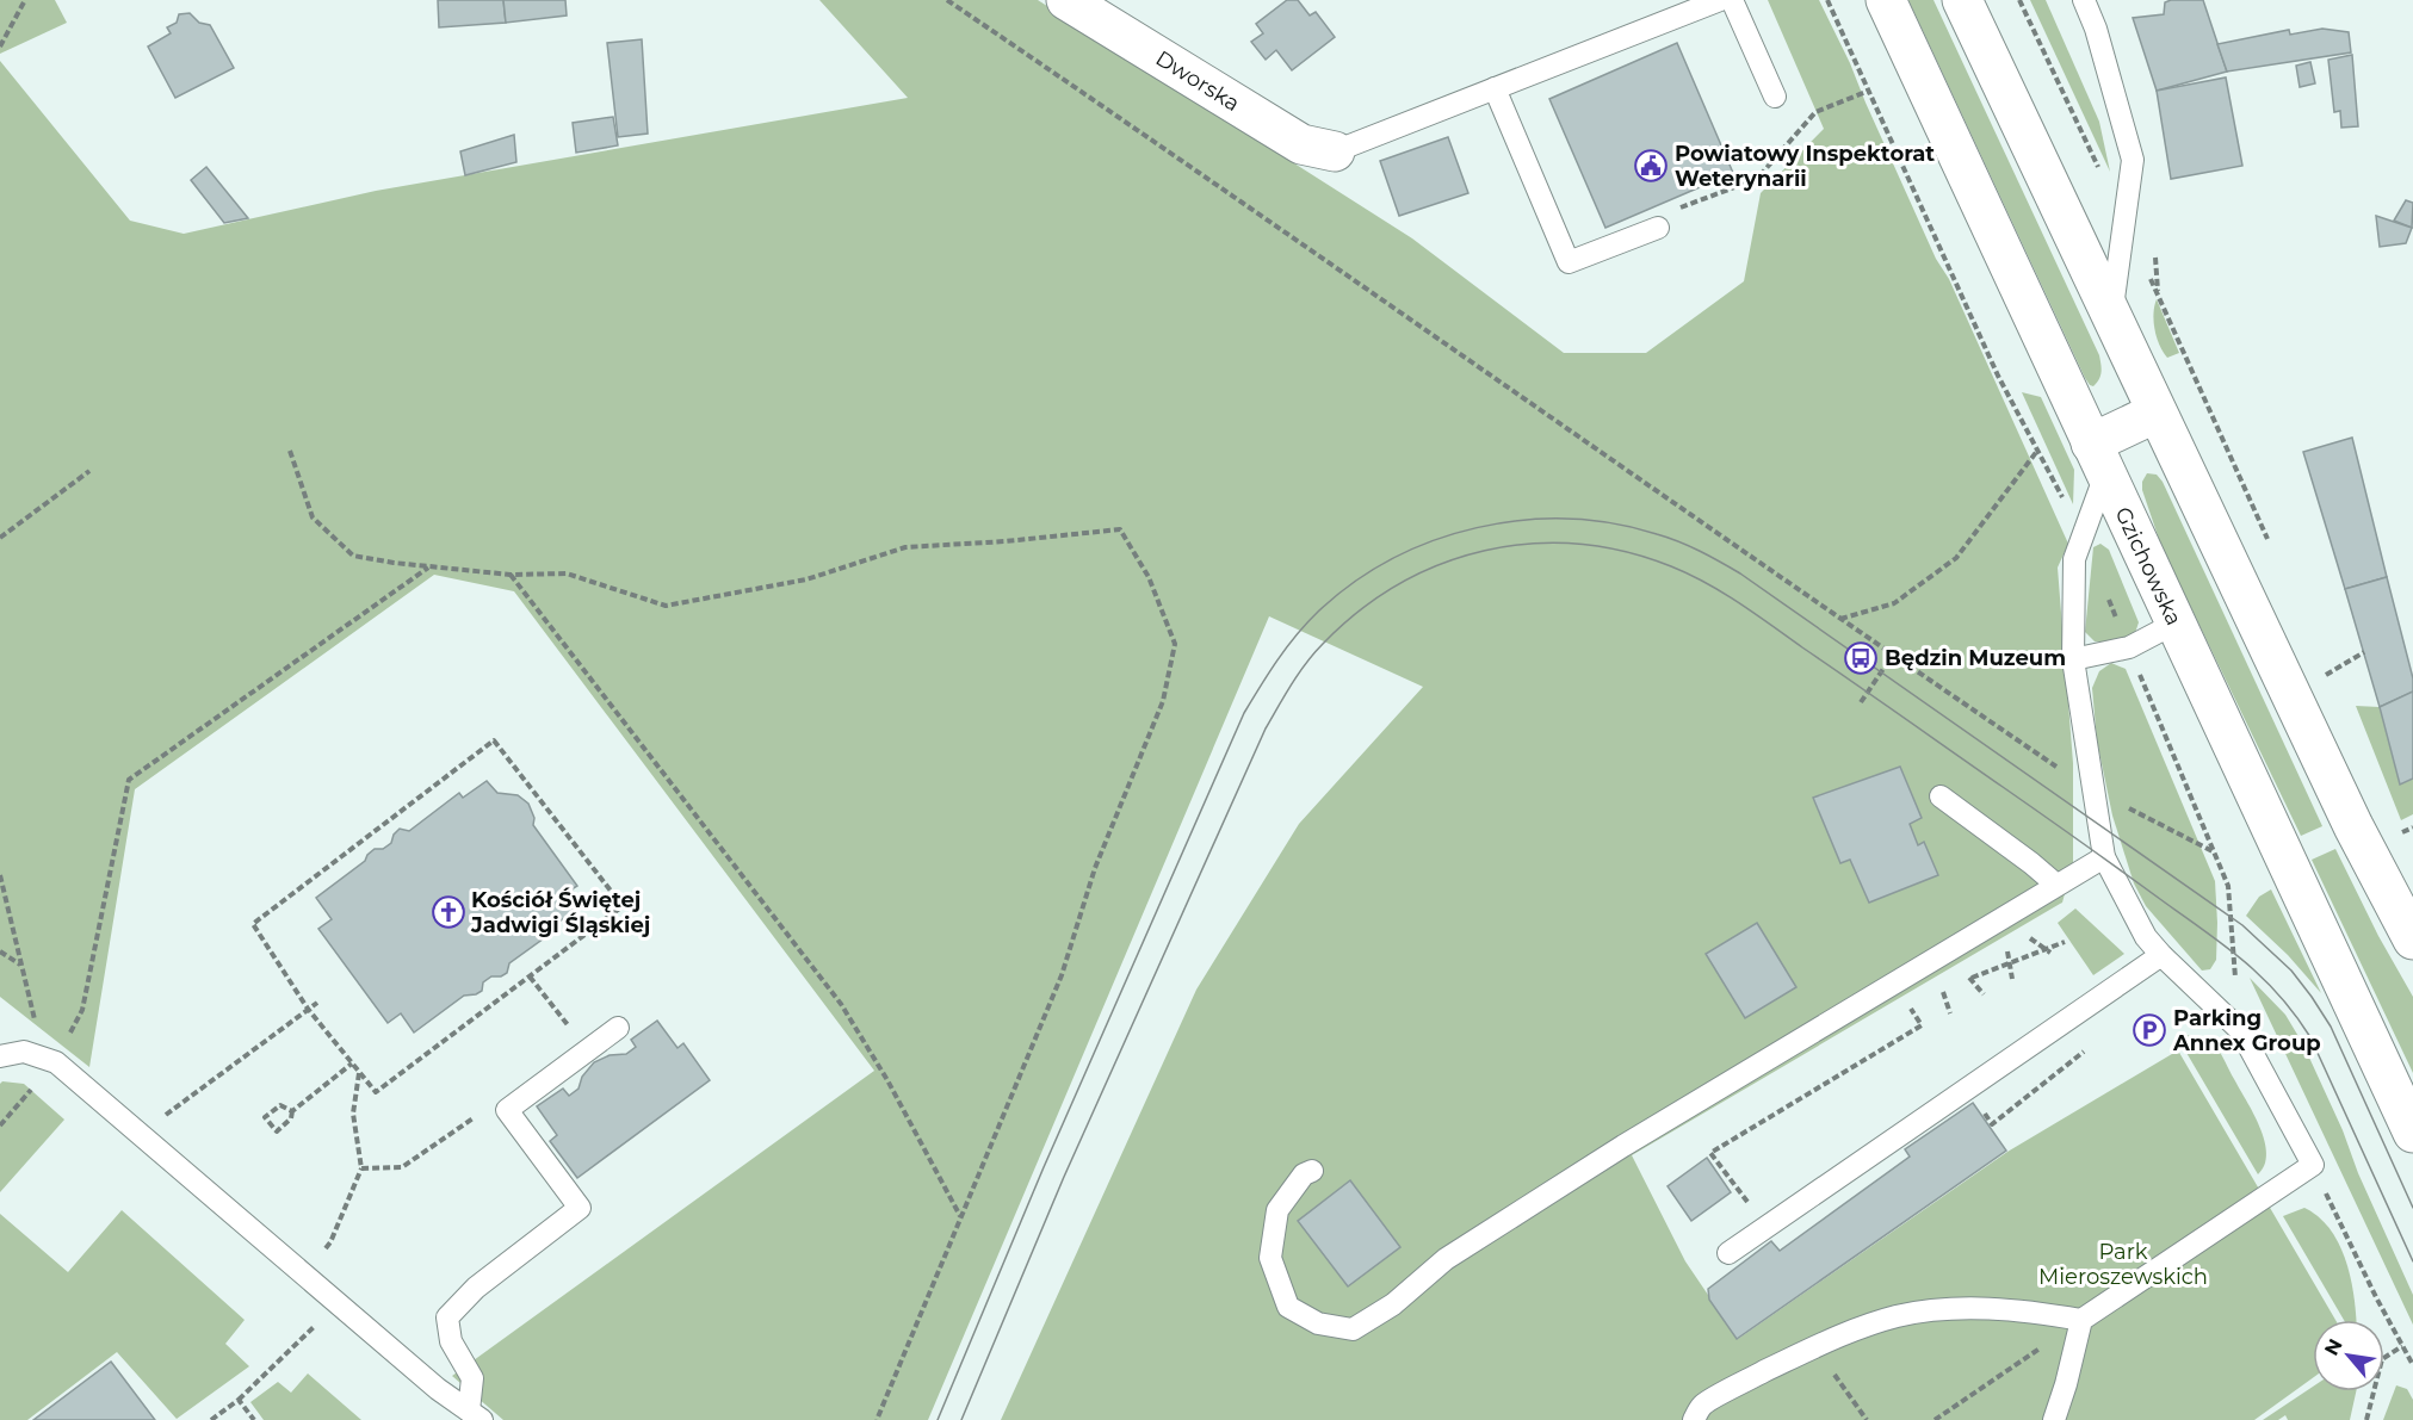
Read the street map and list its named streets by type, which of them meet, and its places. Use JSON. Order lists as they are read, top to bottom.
{
  "streets": {
    "street": ["Dworska", "Gzichowska"]
  },
  "parks": ["Park Mieroszewskich"],
  "places": {
    "public building": ["Powiatowy Inspektorat Weterynarii"],
    "bus stop": ["Będzin Muzeum"],
    "church": ["Kościół Świętej Jadwigi Śląskiej"],
    "parking": ["Parking Annex Group"]
  },
  "north": "top left"
}
